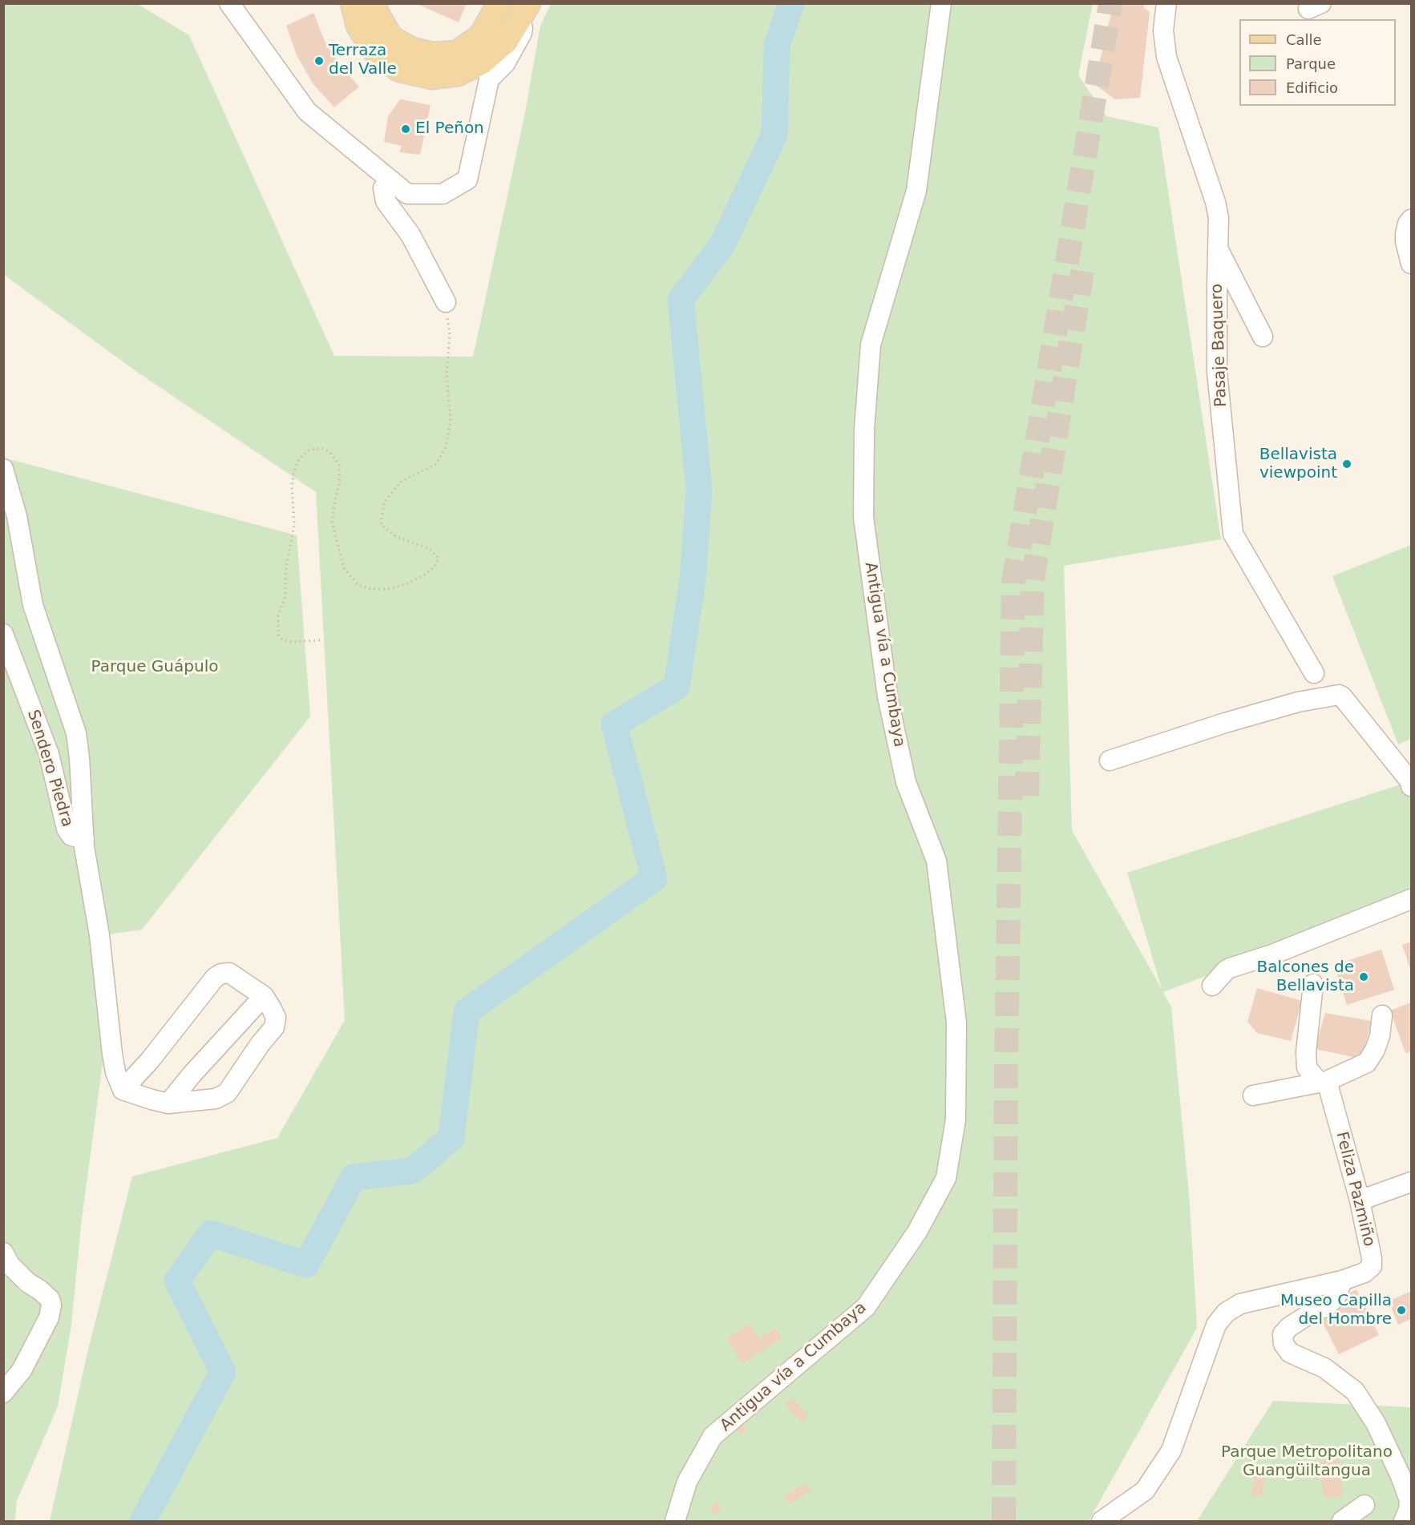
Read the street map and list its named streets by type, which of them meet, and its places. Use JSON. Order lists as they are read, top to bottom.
{
  "streets": {
    "street": [
      "Pasaje Baquero",
      "Antigua vía a Cumbaya",
      "Sendero Piedra",
      "Feliza Pazmiño"
    ]
  },
  "parks": ["Parque Guápulo", "Parque Metropolitano Guangüiltangua"],
  "places": [
    "Terraza del Valle",
    "El Peñon",
    "Bellavista viewpoint",
    "Balcones de Bellavista",
    "Museo Capilla del Hombre"
  ],
  "legend": ["Calle", "Parque", "Edificio"]
}
